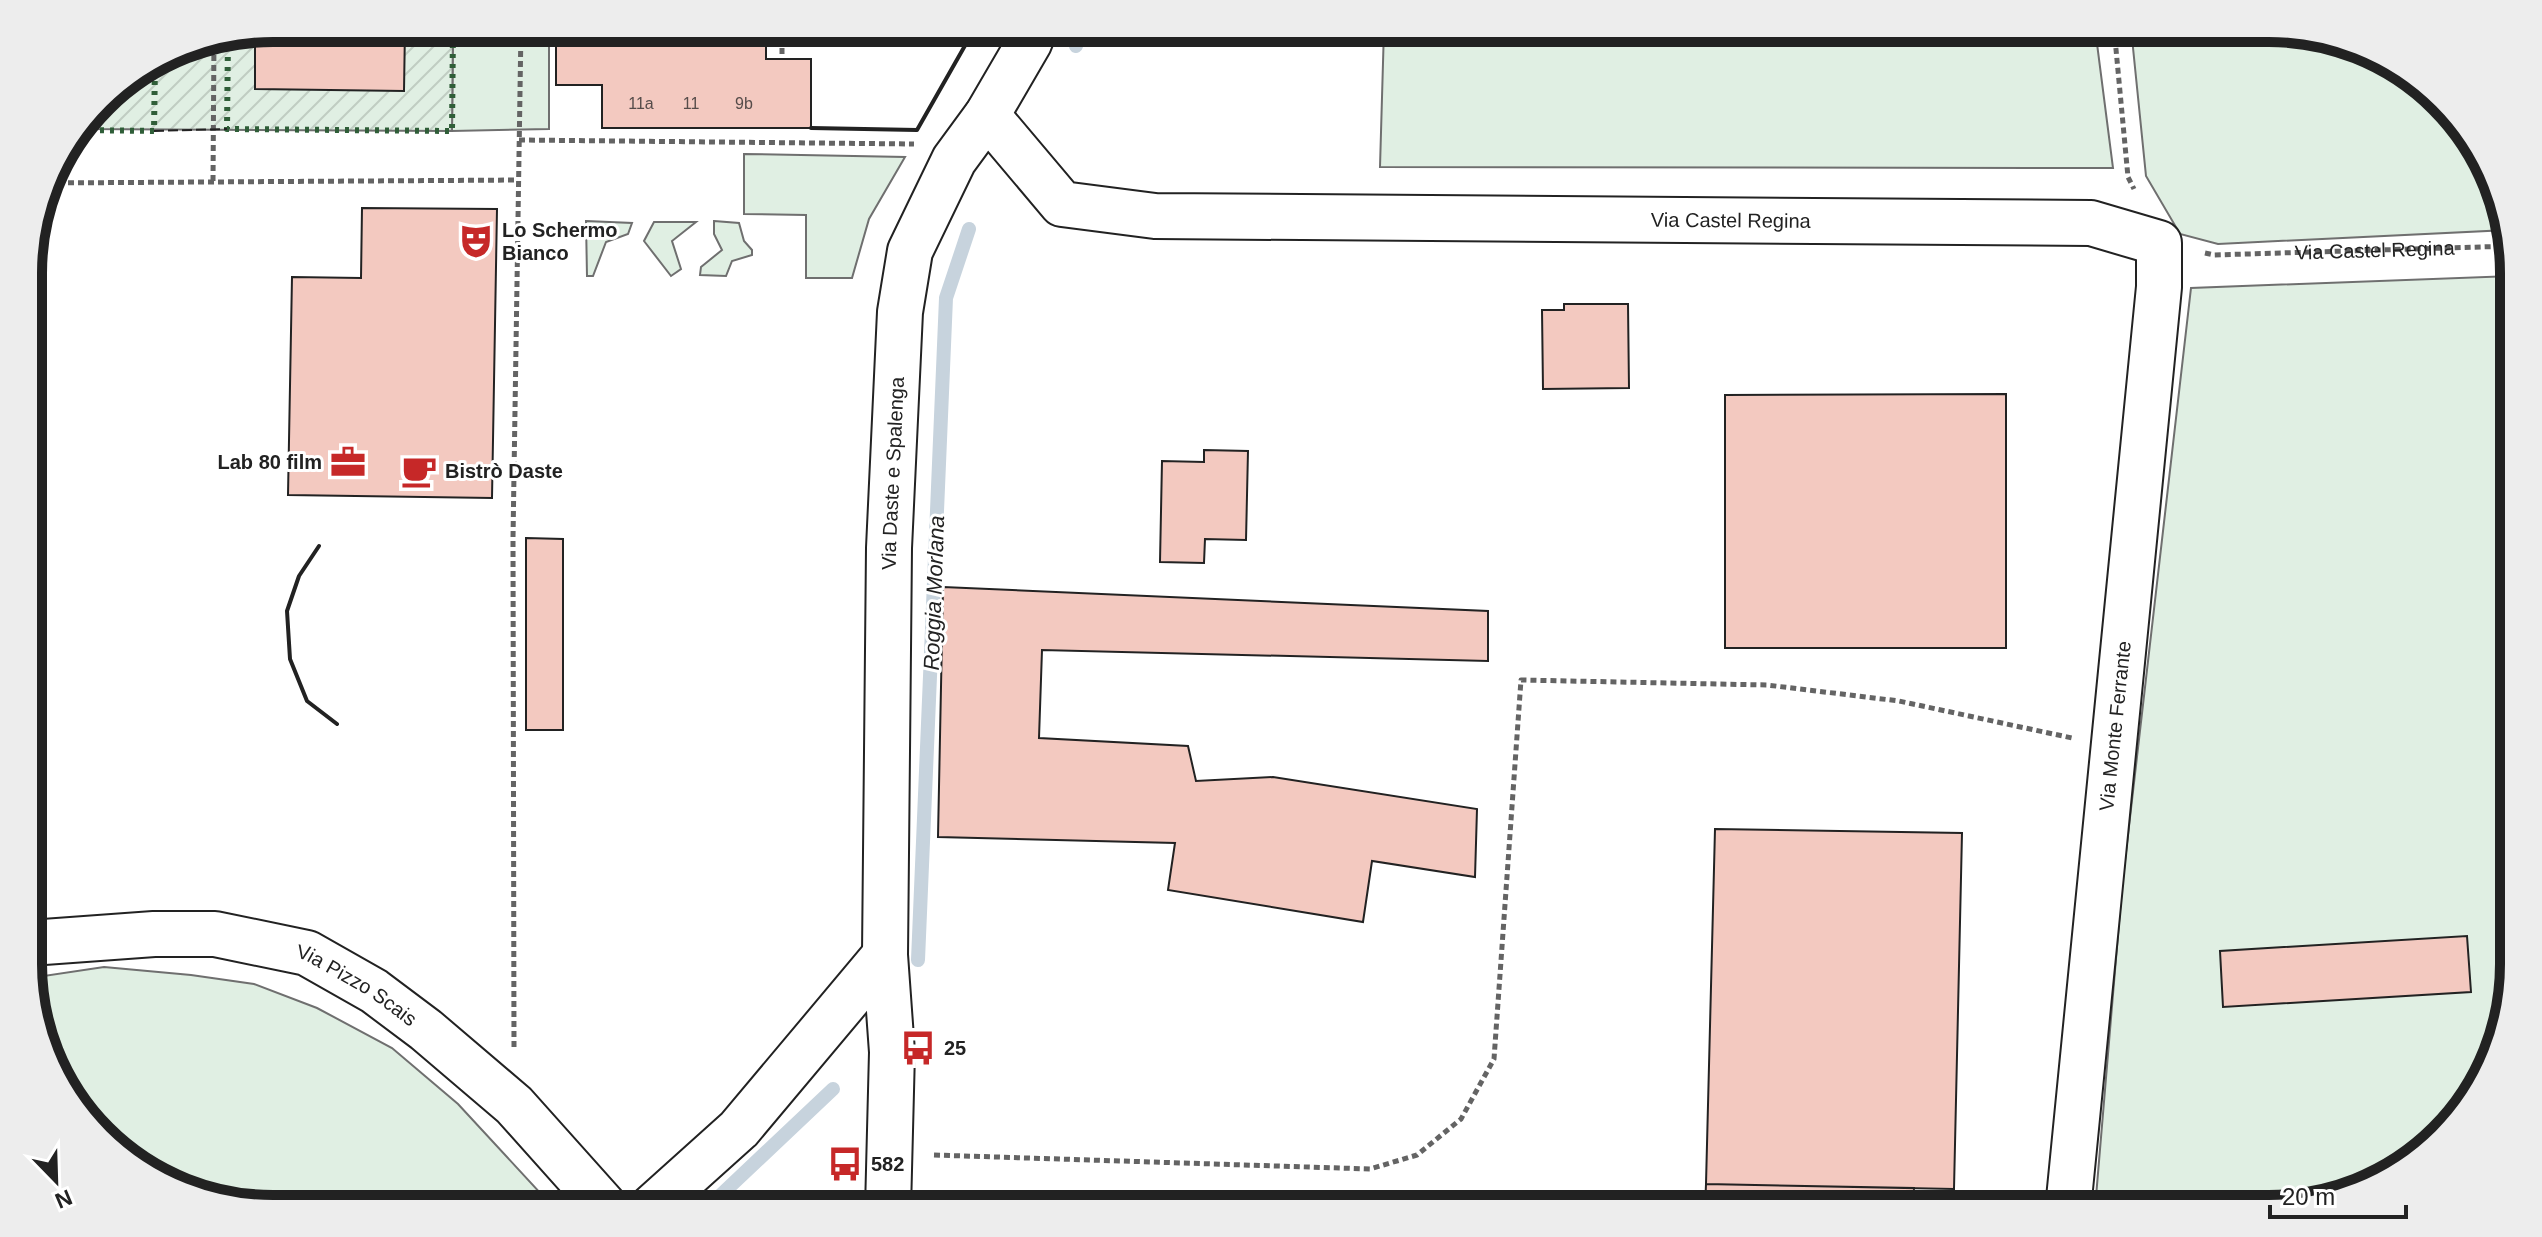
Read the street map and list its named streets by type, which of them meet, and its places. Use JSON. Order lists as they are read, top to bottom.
{
  "streets": {
    "street": [
      "Via Castel Regina",
      "Via Daste e Spalenga",
      "Via Monte Ferrante",
      "Via Pizzo Scais"
    ]
  },
  "crossings": [
    ["Via Castel Regina", "Via Daste e Spalenga"],
    ["Via Castel Regina", "Via Monte Ferrante"]
  ],
  "water": ["Roggia Morlana"],
  "places": {
    "theatre": ["Lo Schermo Bianco"],
    "office": ["Lab 80 film"],
    "cafe": ["Bistrò Daste"],
    "bus stop": ["25", "582"]
  },
  "house_numbers": ["11a", "11", "9b"],
  "scale_bar": "20 m",
  "north": "bottom right"
}
